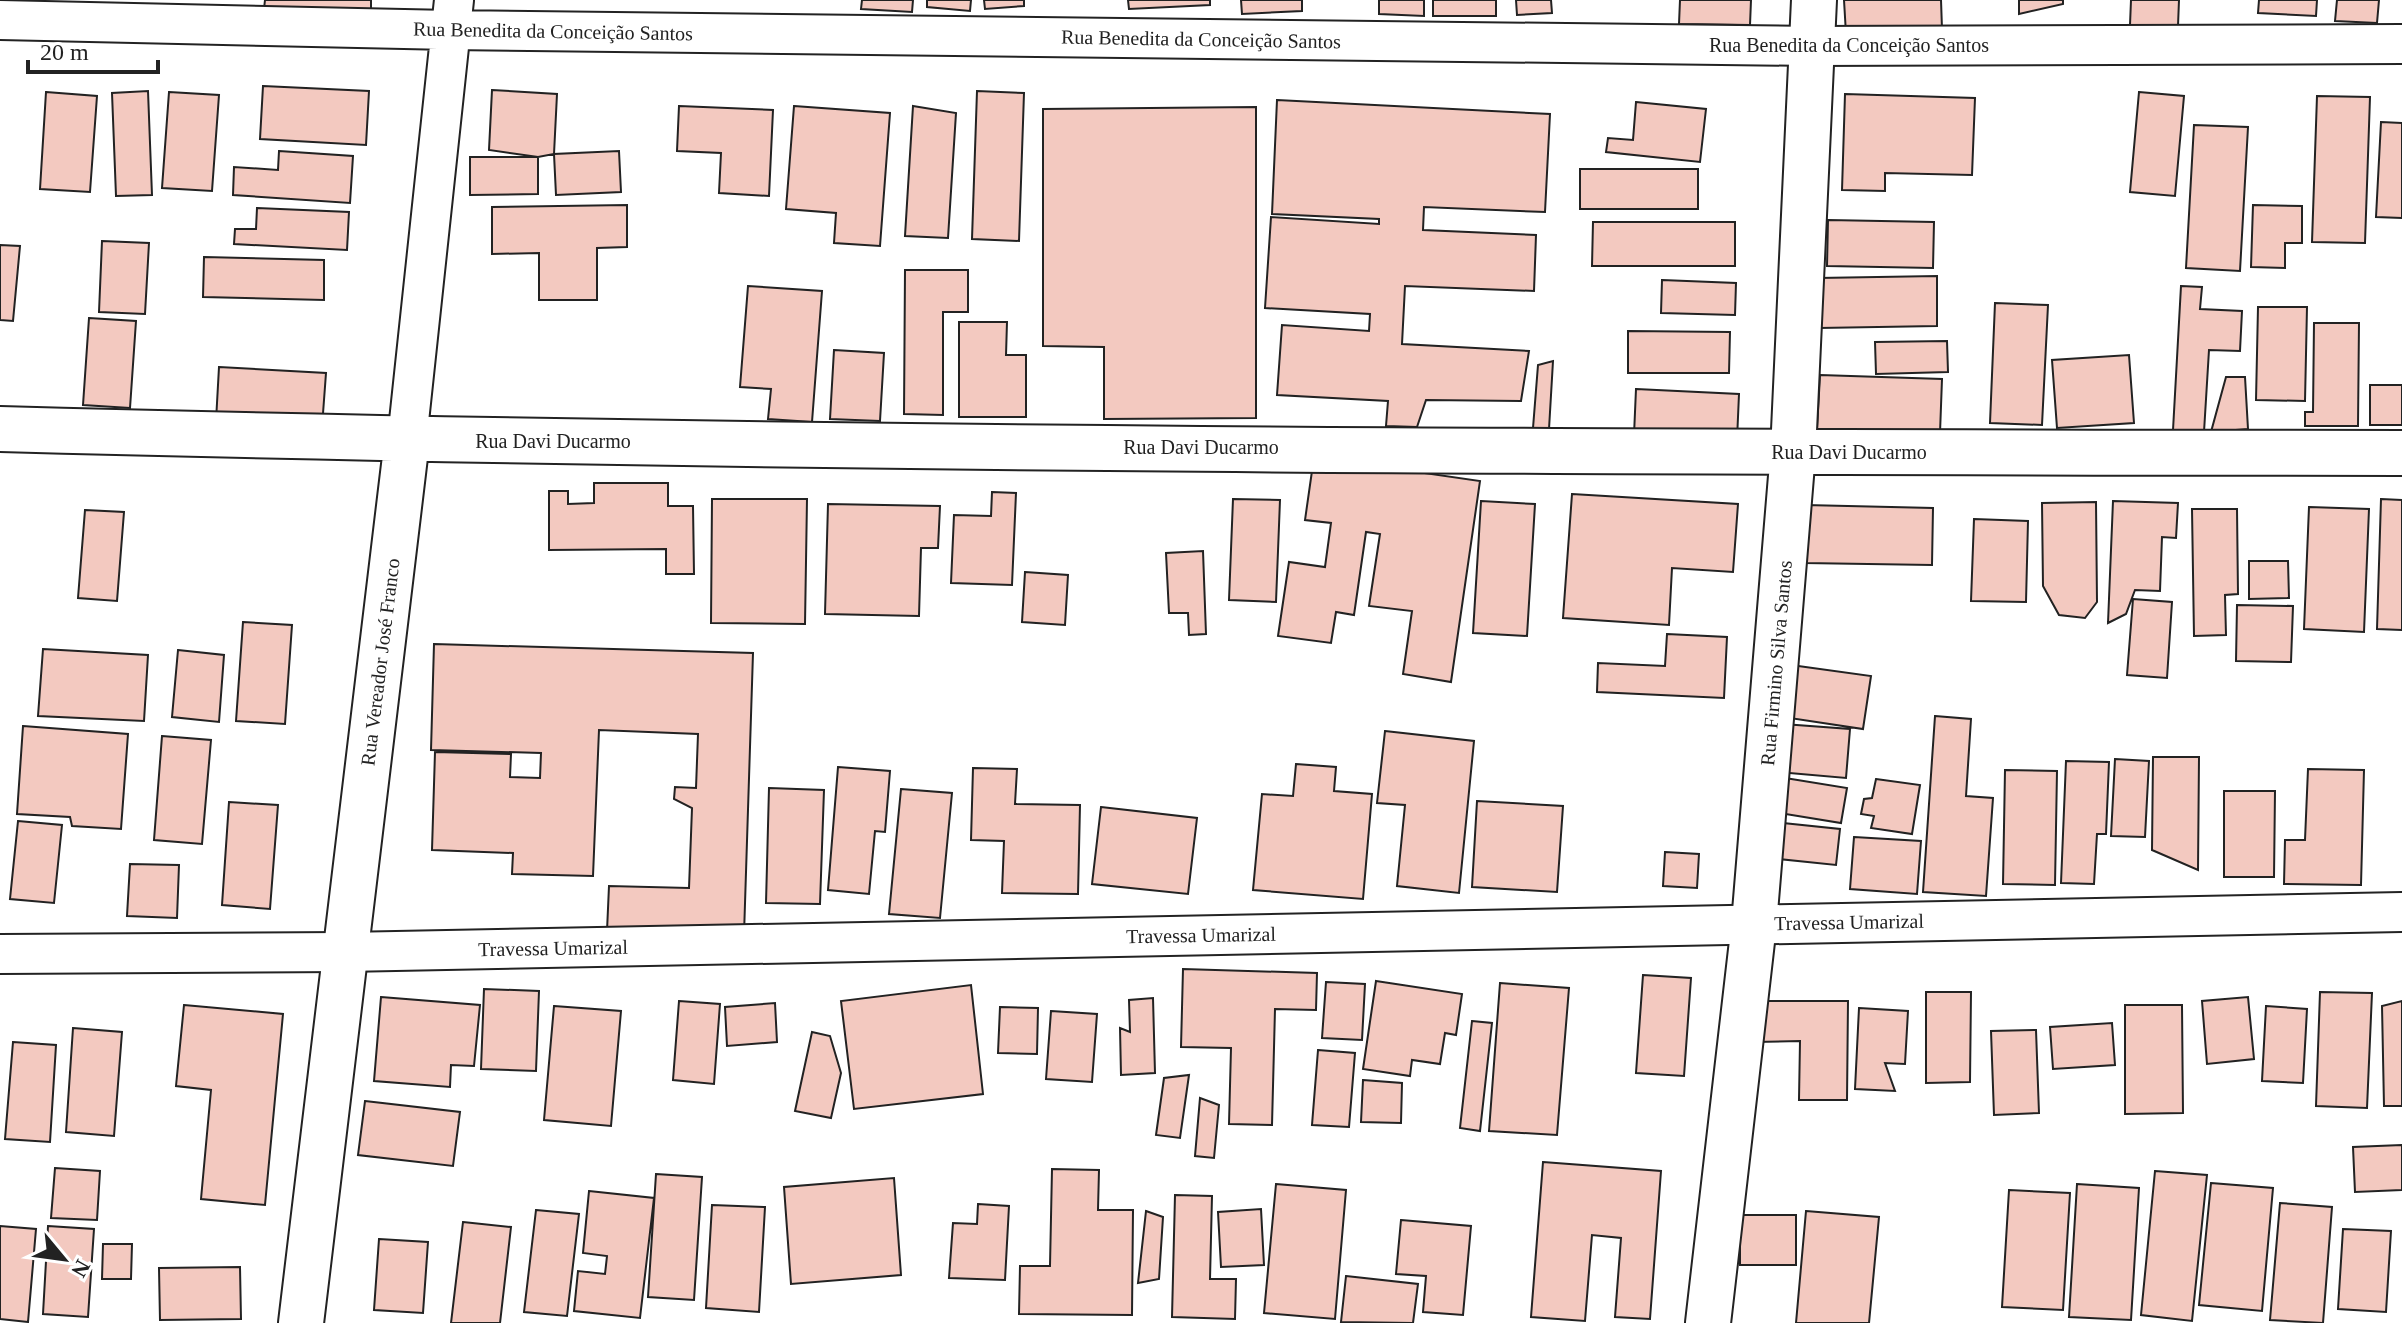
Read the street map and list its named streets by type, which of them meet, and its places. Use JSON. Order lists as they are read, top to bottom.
{
  "streets": {
    "street": [
      "Rua Benedita da Conceição Santos",
      "Rua Davi Ducarmo",
      "Rua Vereador José Franco",
      "Rua Firmino Silva Santos",
      "Travessa Umarizal"
    ]
  },
  "crossings": [
    ["Rua Benedita da Conceição Santos", "Rua Vereador José Franco"],
    ["Rua Benedita da Conceição Santos", "Rua Firmino Silva Santos"],
    ["Rua Davi Ducarmo", "Rua Vereador José Franco"],
    ["Rua Davi Ducarmo", "Rua Firmino Silva Santos"],
    ["Rua Vereador José Franco", "Travessa Umarizal"],
    ["Rua Firmino Silva Santos", "Travessa Umarizal"]
  ],
  "scale_bar": "20 m",
  "north": "bottom right"
}
